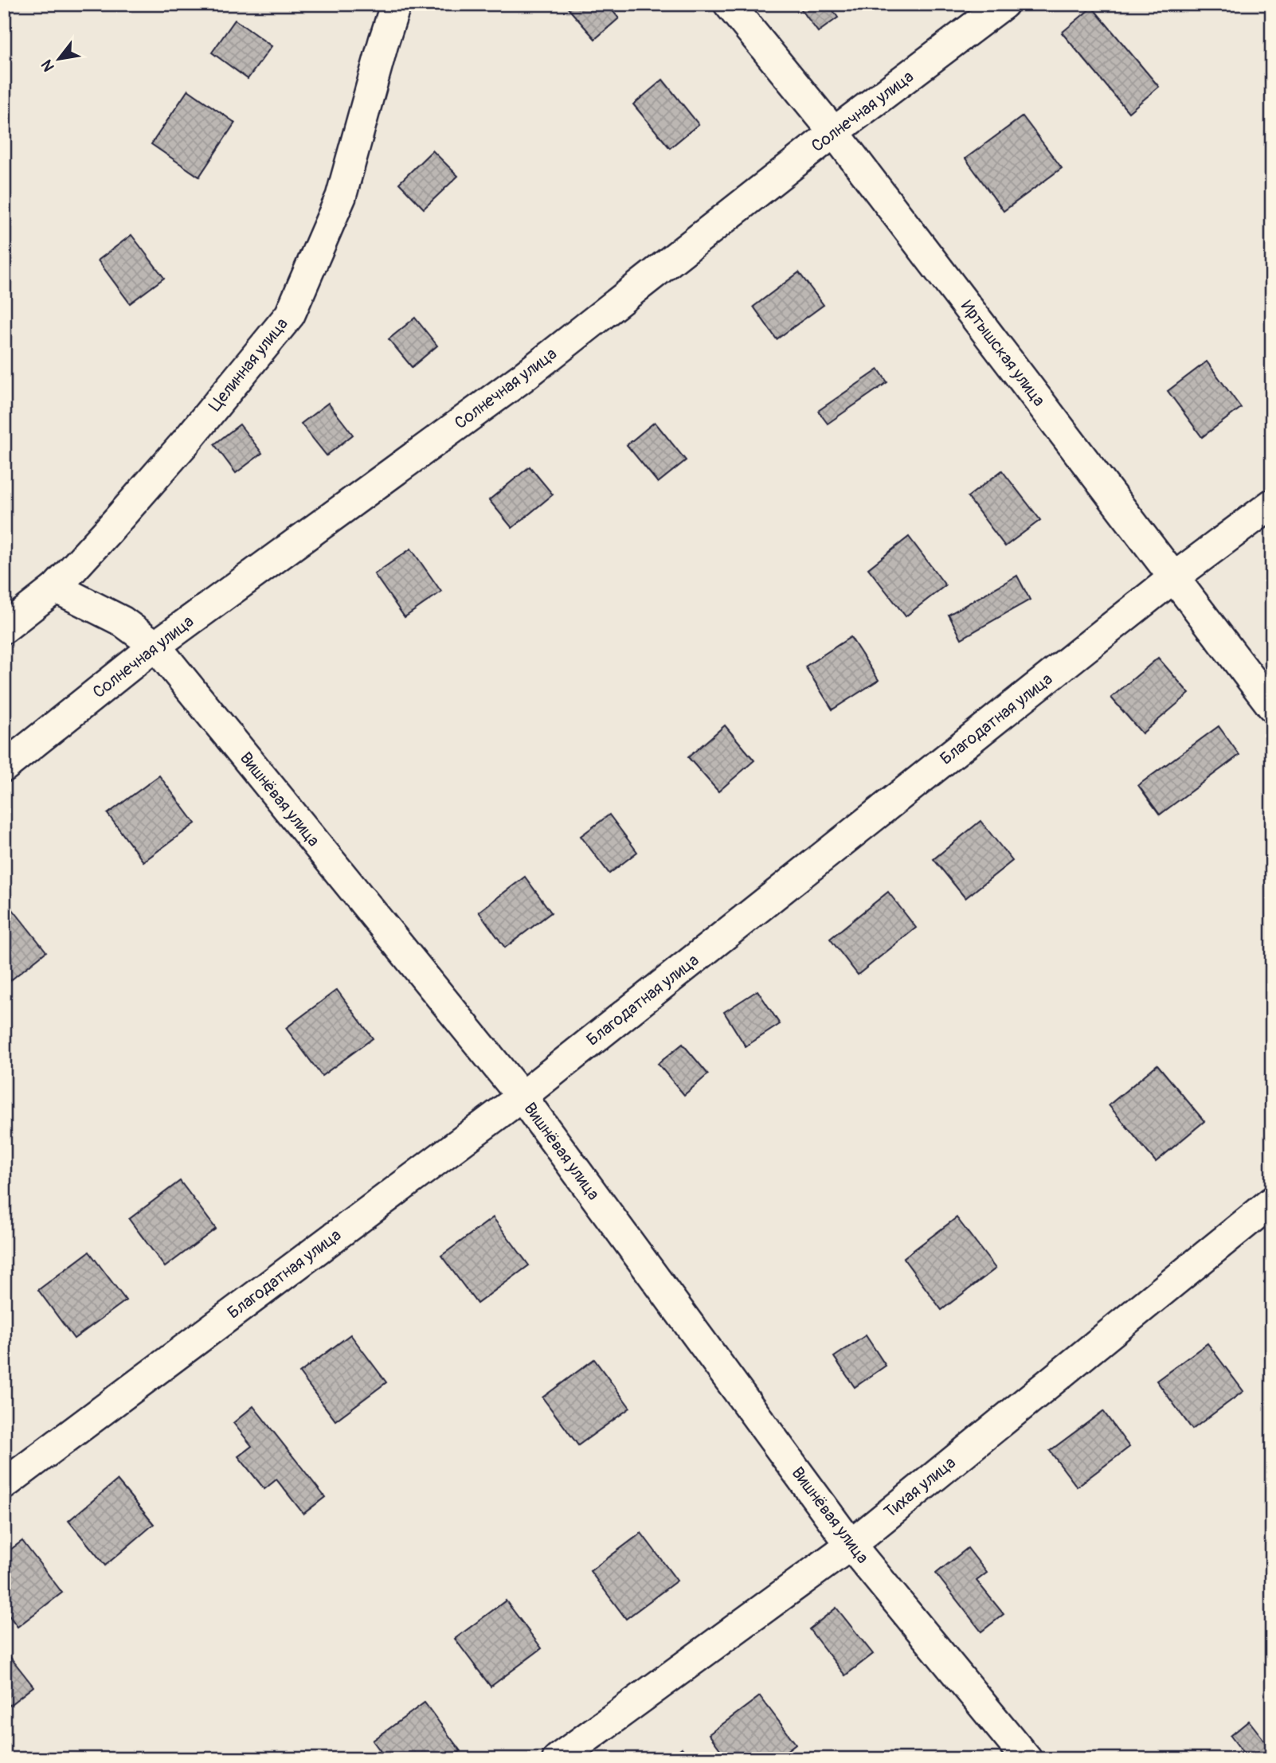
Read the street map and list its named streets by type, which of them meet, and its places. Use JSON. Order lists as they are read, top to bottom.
{
  "streets": {
    "street": [
      "Солнечная улица",
      "Иртышская улица",
      "Целинная улица",
      "Благодатная улица",
      "Вишнёвая улица",
      "Тихая улица"
    ]
  },
  "crossings": [
    ["Солнечная улица", "Иртышская улица"],
    ["Солнечная улица", "Вишнёвая улица"],
    ["Иртышская улица", "Благодатная улица"],
    ["Целинная улица", "Вишнёвая улица"],
    ["Благодатная улица", "Вишнёвая улица"],
    ["Вишнёвая улица", "Тихая улица"]
  ],
  "north": "bottom left"
}
